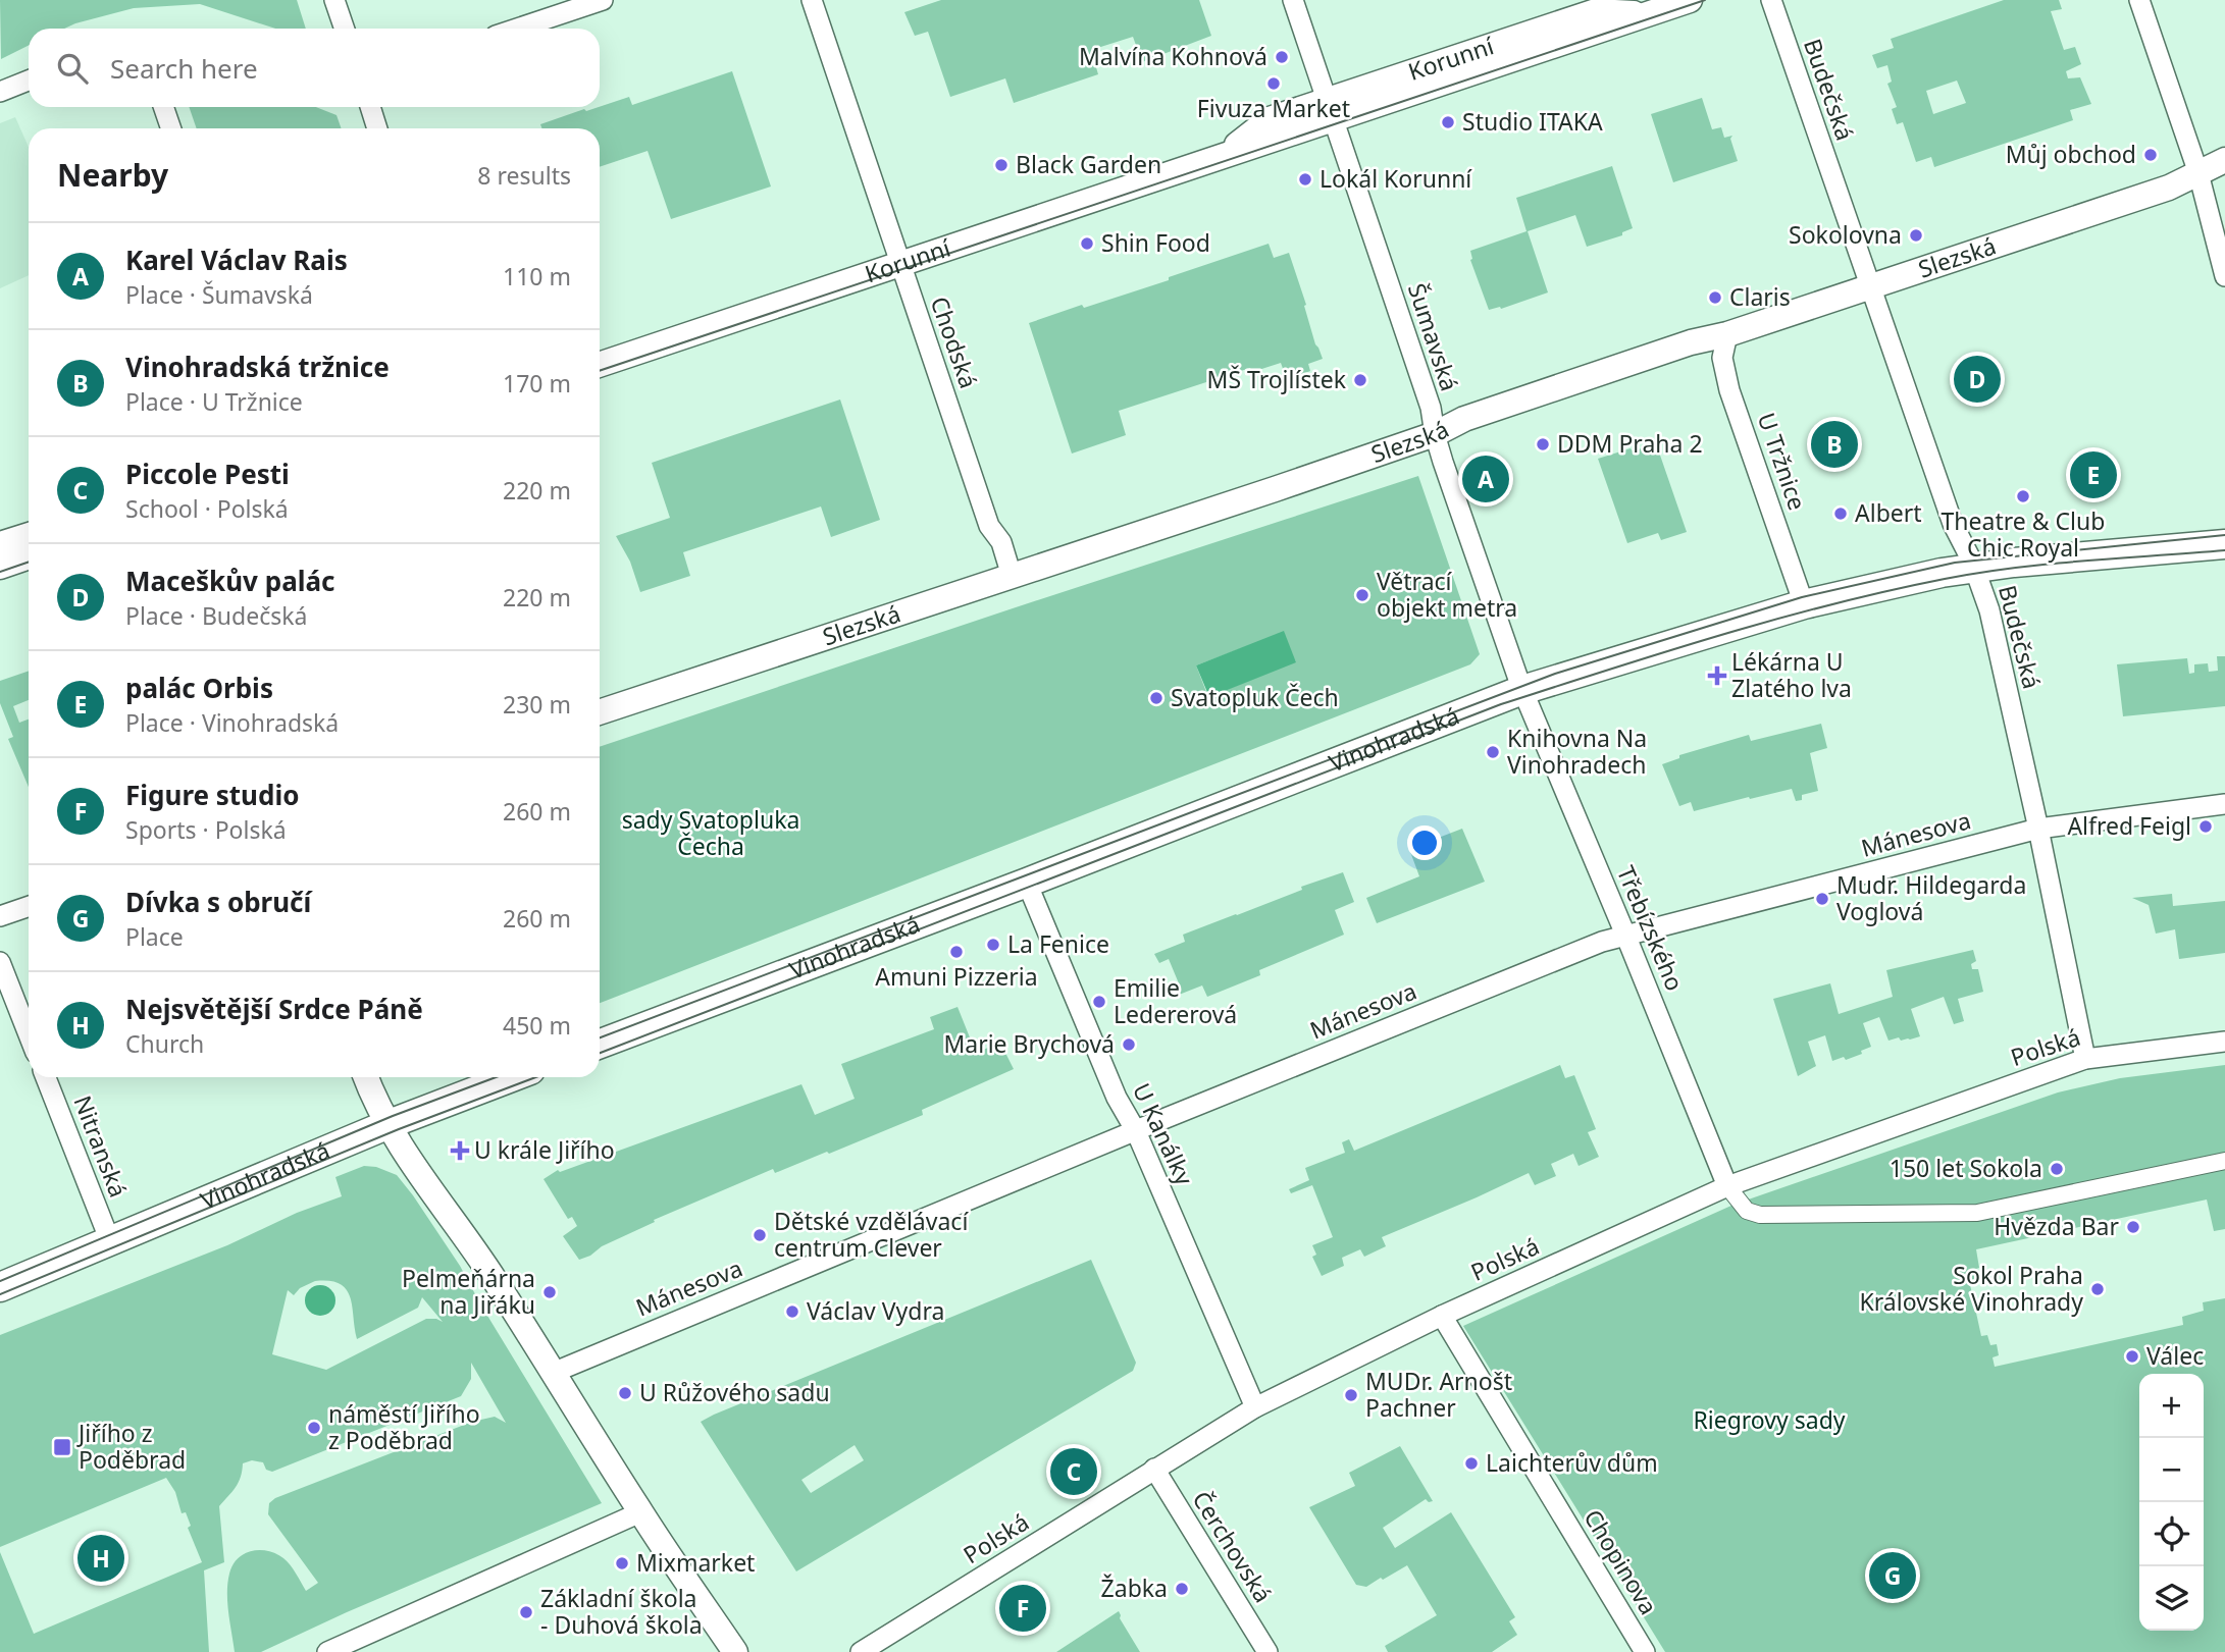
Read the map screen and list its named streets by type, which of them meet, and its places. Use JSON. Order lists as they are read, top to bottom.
{
  "streets": {
    "main road": ["Vinohradská"],
    "street": [
      "Korunní",
      "Budečská",
      "Slezská",
      "Šumavská",
      "Chodská",
      "U Tržnice",
      "Mánesova",
      "Třebízského",
      "Polská",
      "U Kanálky",
      "Nitranská",
      "Čerchovská",
      "Chopinova"
    ]
  },
  "crossings": [
    ["Korunní", "Šumavská"],
    ["Korunní", "Chodská"],
    ["Budečská", "Slezská"],
    ["Budečská", "Vinohradská"],
    ["Budečská", "Mánesova"],
    ["Budečská", "Polská"],
    ["Slezská", "Šumavská"],
    ["Slezská", "Chodská"],
    ["Slezská", "U Tržnice"],
    ["Šumavská", "Vinohradská"],
    ["Šumavská", "Třebízského"],
    ["U Tržnice", "Vinohradská"],
    ["Vinohradská", "Třebízského"],
    ["Vinohradská", "U Kanálky"],
    ["Vinohradská", "Nitranská"],
    ["Mánesova", "Třebízského"],
    ["Mánesova", "U Kanálky"],
    ["Třebízského", "Polská"],
    ["Polská", "U Kanálky"],
    ["Polská", "Čerchovská"],
    ["Polská", "Chopinova"]
  ],
  "parks": ["sady Svatopluka Čecha", "Riegrovy sady"],
  "places": {
    "other": [
      "Malvína Kohnová",
      "Fivuza Market",
      "Studio ITAKA",
      "Můj obchod",
      "Black Garden",
      "Lokál Korunní",
      "Sokolovna",
      "Shin Food",
      "Claris",
      "MŠ Trojlístek",
      "DDM Praha 2",
      "Theatre & Club Chic Royal",
      "Albert",
      "Větrací objekt metra",
      "Svatopluk Čech",
      "Knihovna Na Vinohradech",
      "Alfred Feigl",
      "Mudr. Hildegarda Voglová",
      "La Fenice",
      "Amuni Pizzeria",
      "Emilie Ledererová",
      "Marie Brychová",
      "150 let Sokola",
      "Hvězda Bar",
      "Dětské vzdělávací centrum Clever",
      "Sokol Praha Královské Vinohrady",
      "Pelmeňárna na Jiřáku",
      "Václav Vydra",
      "Válec",
      "U Růžového sadu",
      "MUDr. Arnošt Pachner",
      "náměstí Jiřího z Poděbrad",
      "Laichterův dům",
      "Mixmarket",
      "Žabka",
      "Základní škola - Duhová škola"
    ],
    "health": ["Lékárna U Zlatého lva", "U krále Jiřího"],
    "transit": ["Jiřího z Poděbrad"]
  },
  "page": {
    "search": "Search here",
    "heading": ["Nearby", "8 results"],
    "list": [
      {
        "mark": "A",
        "name": "Karel Václav Rais",
        "note": "Place · Šumavská",
        "value": "110 m"
      },
      {
        "mark": "B",
        "name": "Vinohradská tržnice",
        "note": "Place · U Tržnice",
        "value": "170 m"
      },
      {
        "mark": "C",
        "name": "Piccole Pesti",
        "note": "School · Polská",
        "value": "220 m"
      },
      {
        "mark": "D",
        "name": "Maceškův palác",
        "note": "Place · Budečská",
        "value": "220 m"
      },
      {
        "mark": "E",
        "name": "palác Orbis",
        "note": "Place · Vinohradská",
        "value": "230 m"
      },
      {
        "mark": "F",
        "name": "Figure studio",
        "note": "Sports · Polská",
        "value": "260 m"
      },
      {
        "mark": "G",
        "name": "Dívka s obručí",
        "note": "Place",
        "value": "260 m"
      },
      {
        "mark": "H",
        "name": "Nejsvětější Srdce Páně",
        "note": "Church",
        "value": "450 m"
      }
    ],
    "pins": [
      "D",
      "B",
      "E",
      "A",
      "C",
      "H",
      "G",
      "F"
    ],
    "map_buttons": ["+", "−"]
  }
}
